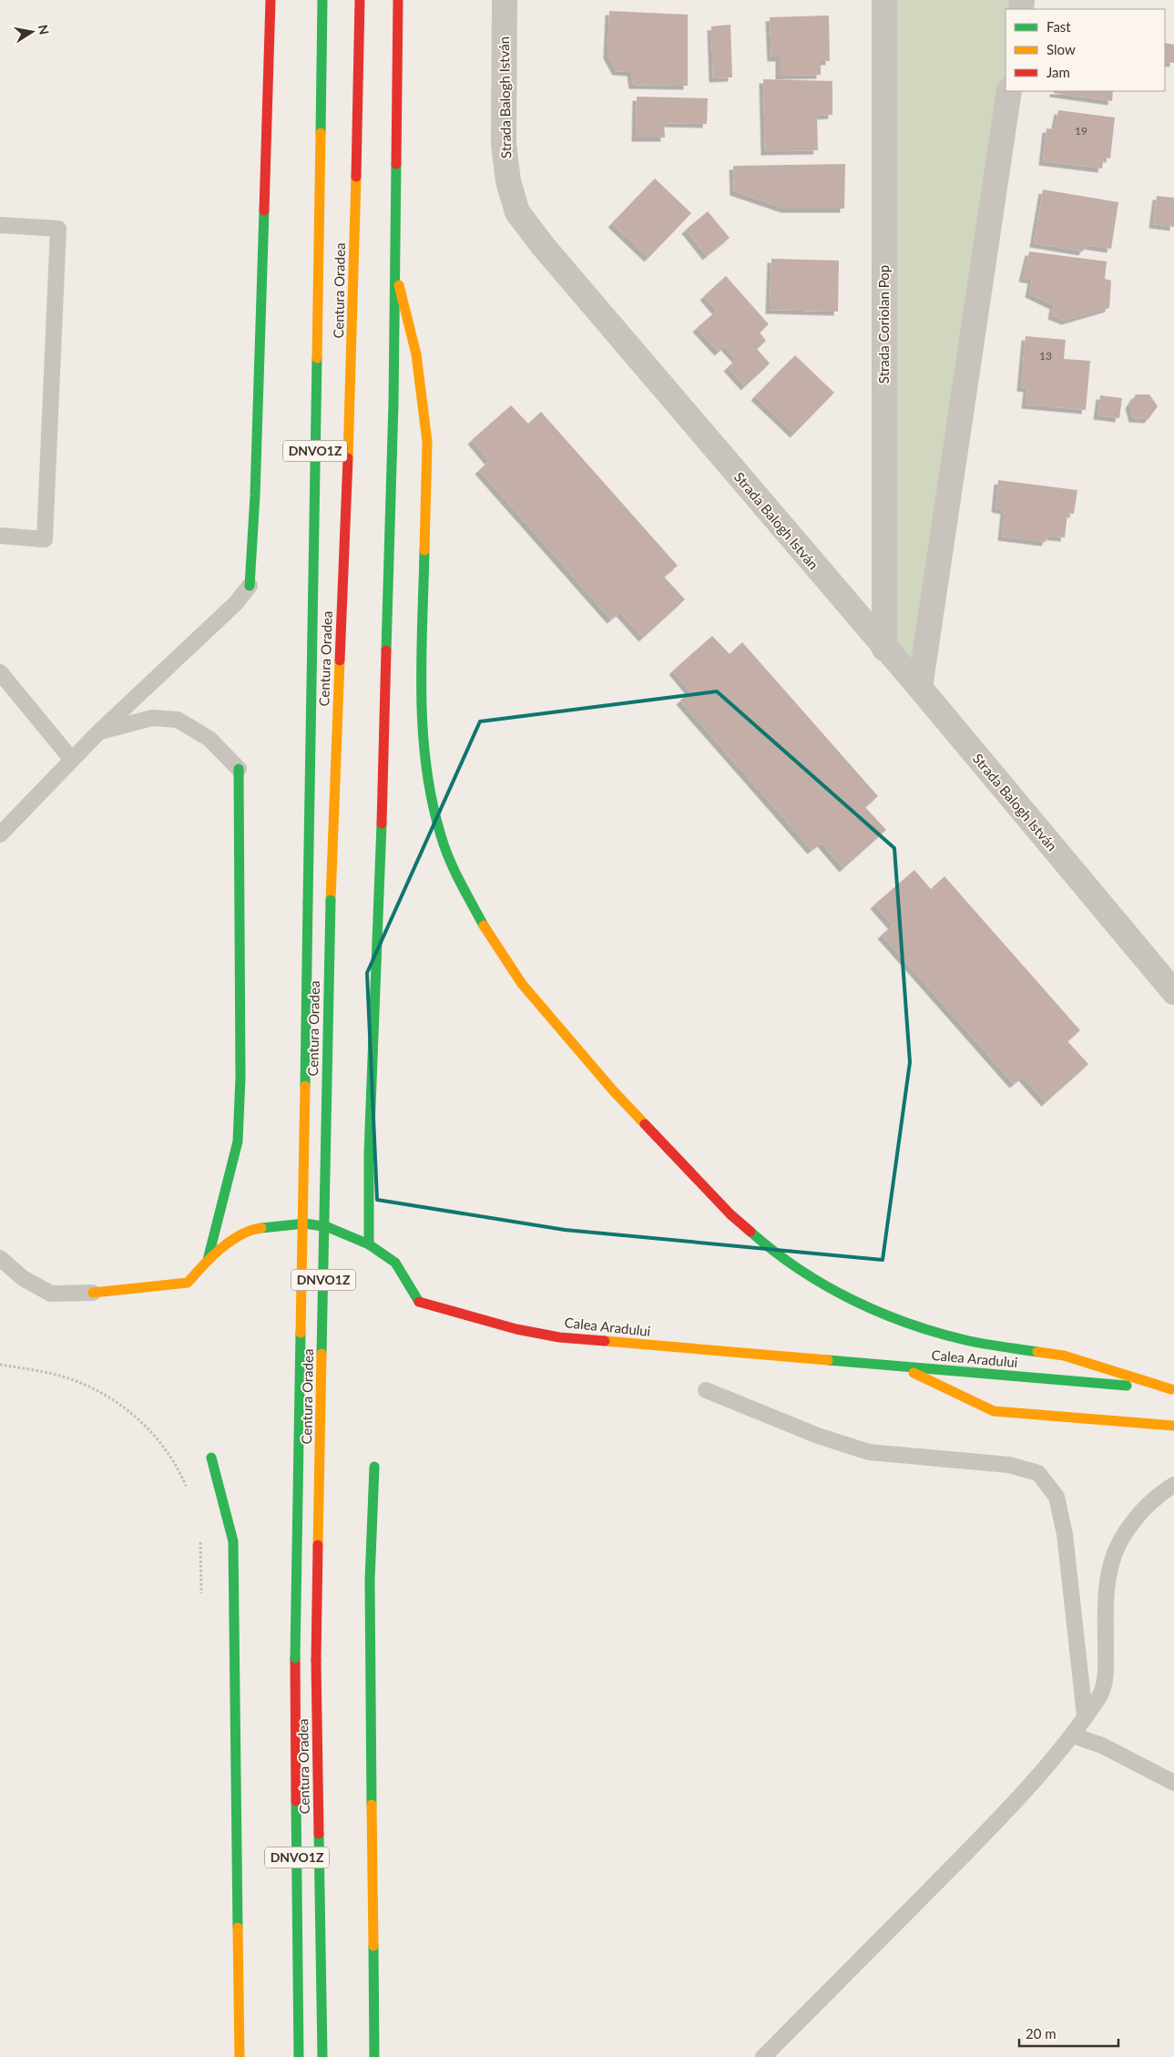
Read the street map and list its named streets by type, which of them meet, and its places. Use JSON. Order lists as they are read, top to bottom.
{
  "streets": {
    "main road": ["Centura Oradea", "DNVO1Z", "Calea Aradului"],
    "street": ["Strada Balogh István", "Strada Coriolan Pop"]
  },
  "crossings": [
    ["Strada Balogh István", "Strada Coriolan Pop"]
  ],
  "house_numbers": ["19", "13"],
  "legend": ["Fast", "Slow", "Jam"],
  "scale_bar": "20 m",
  "north": "right"
}
